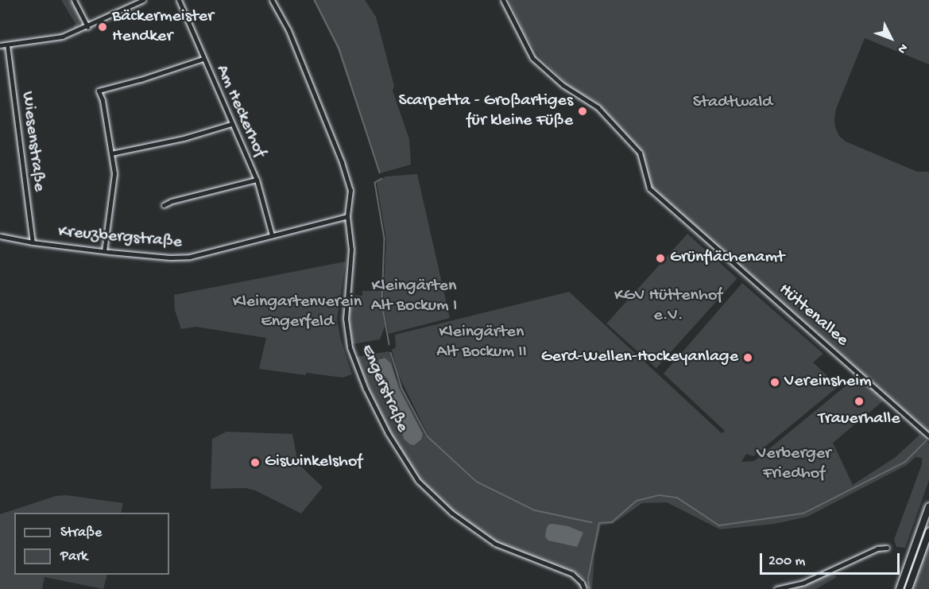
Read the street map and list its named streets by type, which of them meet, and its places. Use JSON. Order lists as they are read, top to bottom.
{
  "streets": {
    "street": [
      "Am Heckerhof",
      "Wiesenstraße",
      "Kreuzbergstraße",
      "Hüttenallee",
      "Engerstraße"
    ]
  },
  "crossings": [
    ["Am Heckerhof", "Kreuzbergstraße"],
    ["Wiesenstraße", "Kreuzbergstraße"],
    ["Kreuzbergstraße", "Engerstraße"]
  ],
  "parks": [
    "Stadtwald",
    "Kleingärten Alt Bockum I",
    "KGV Hüttenhof e.V.",
    "Kleingartenverein Engerfeld",
    "Kleingärten Alt Bockum II",
    "Verberger Friedhof"
  ],
  "places": [
    "Bäckermeister Hendker",
    "Scarpetta - Großartiges für kleine Füße",
    "Grünflächenamt",
    "Gerd-Wellen-Hockeyanlage",
    "Vereinsheim",
    "Trauerhalle",
    "Giswinkelshof"
  ],
  "legend": ["Straße", "Park"],
  "scale_bar": "200 m",
  "north": "bottom right"
}
